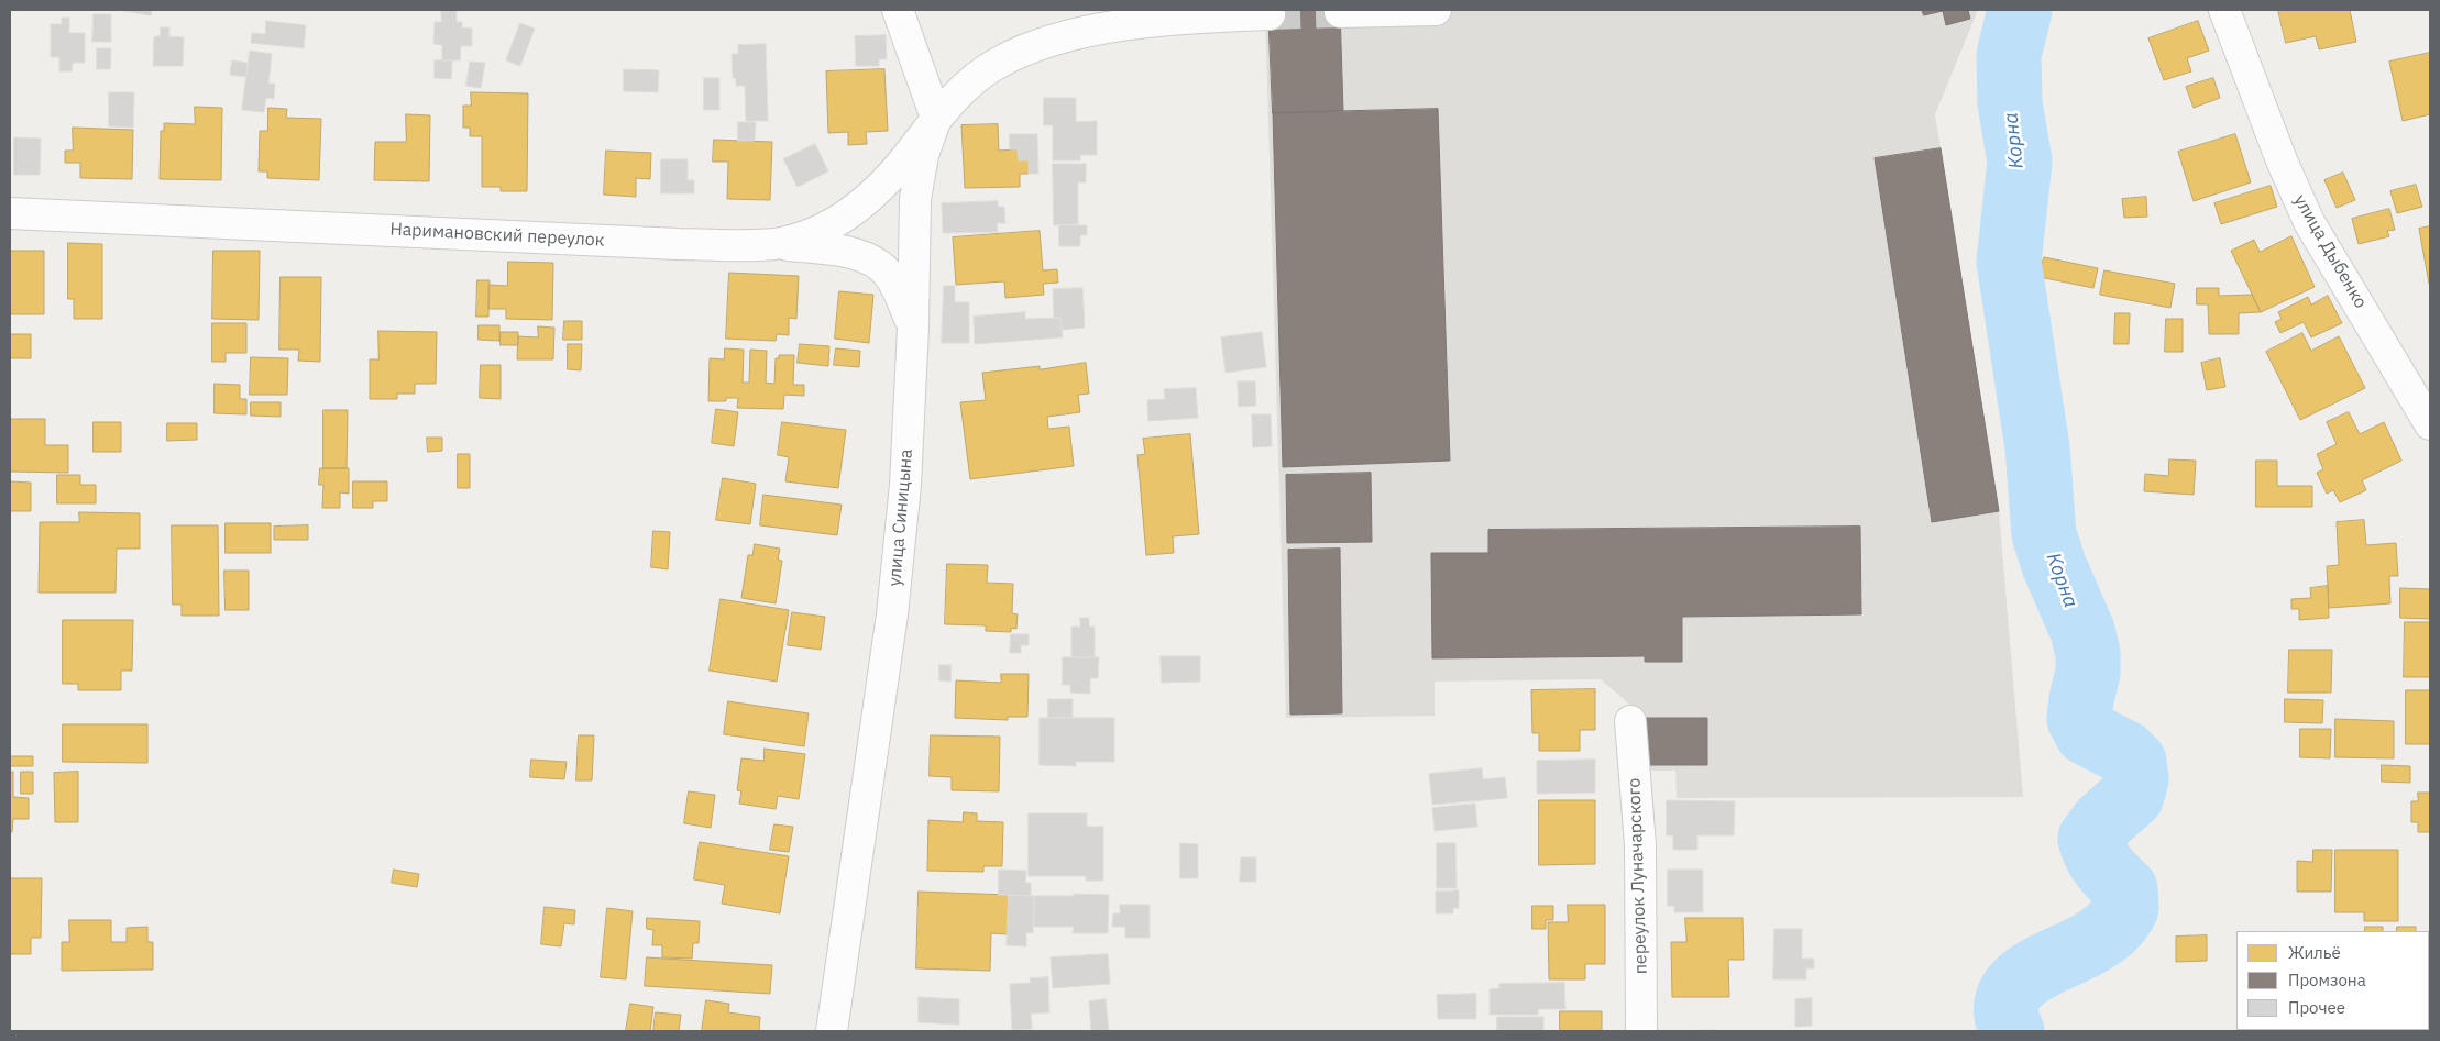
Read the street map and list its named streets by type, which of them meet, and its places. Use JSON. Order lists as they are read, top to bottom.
{
  "streets": {
    "street": [
      "Наримановский переулок",
      "улица Дыбенко",
      "улица Синицына",
      "переулок Луначарского"
    ]
  },
  "crossings": [
    ["Наримановский переулок", "улица Синицына"]
  ],
  "water": ["Корна"],
  "legend": ["Жильё", "Промзона", "Прочее"]
}
